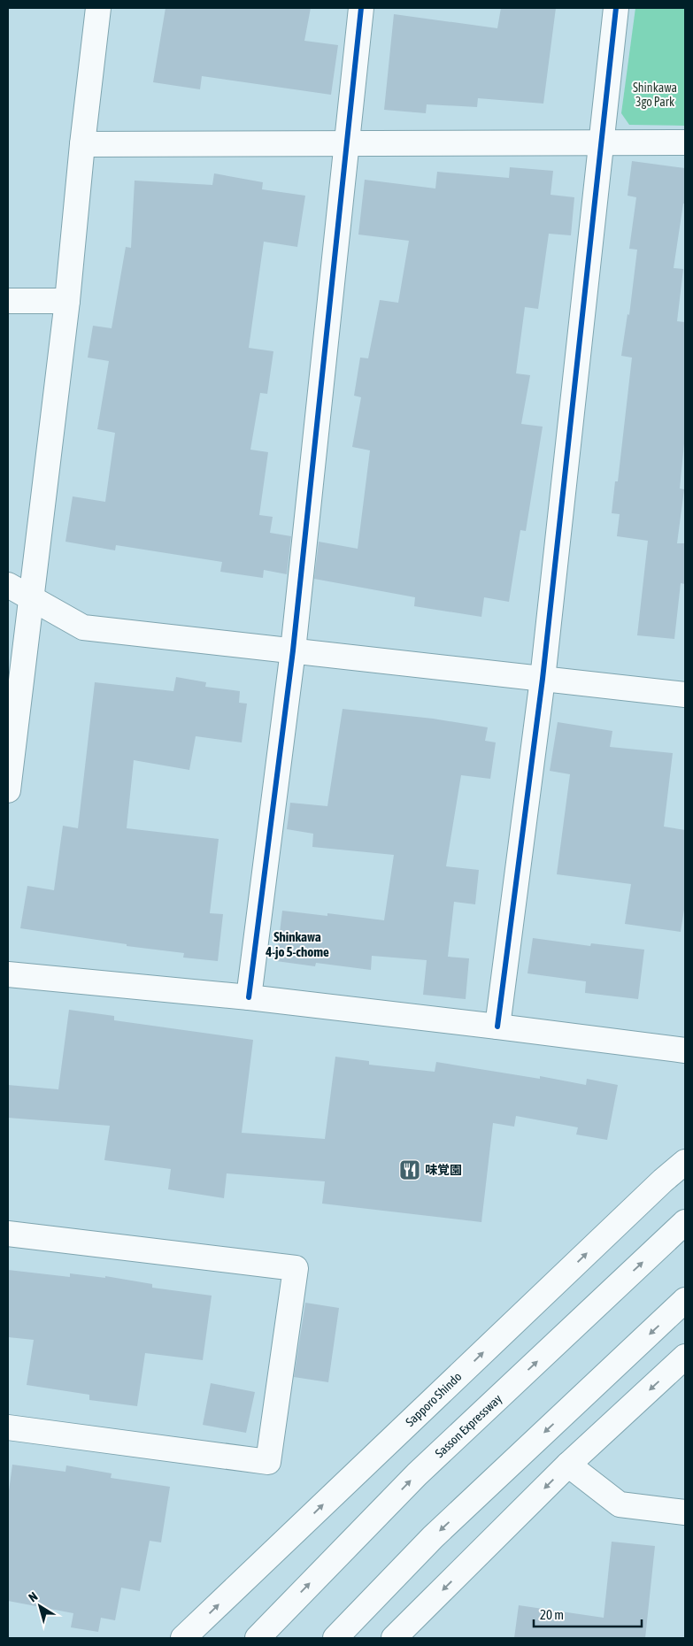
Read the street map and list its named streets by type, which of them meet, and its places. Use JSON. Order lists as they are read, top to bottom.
{
  "streets": {
    "main road": ["Sapporo Shindo", "Sasson Expressway"]
  },
  "districts": ["Shinkawa 4-jo 5-chome"],
  "parks": ["Shinkawa 3go Park"],
  "places": {
    "restaurant": ["味覚園"]
  },
  "scale_bar": "20 m",
  "north": "top left"
}
